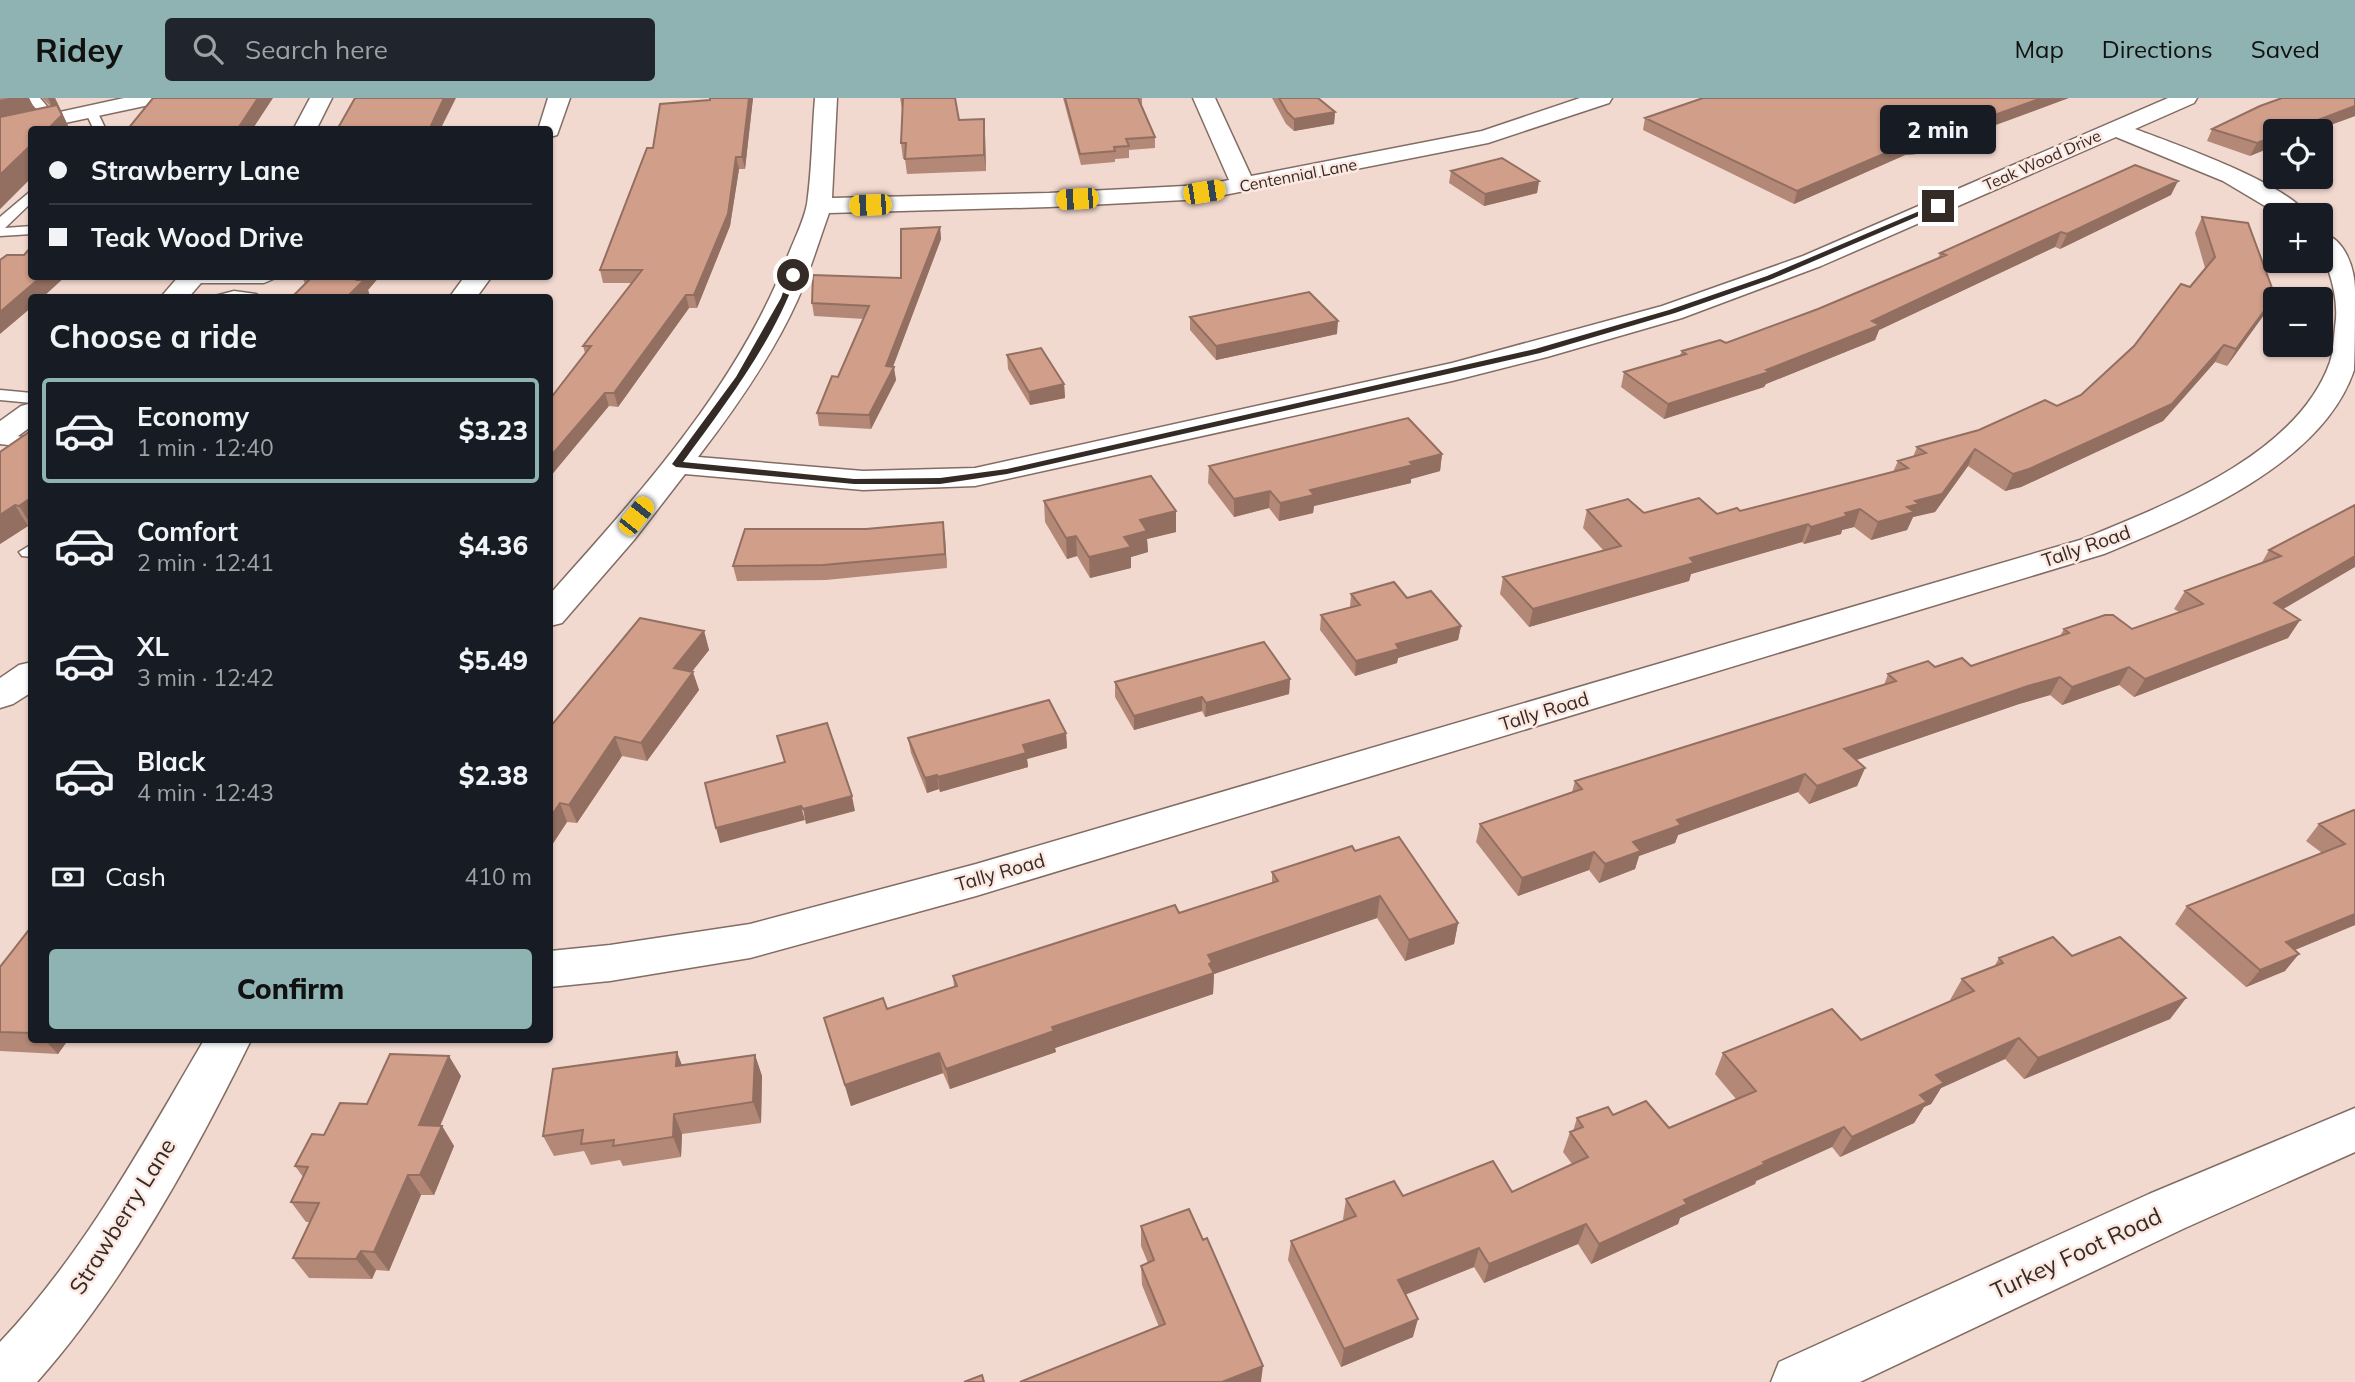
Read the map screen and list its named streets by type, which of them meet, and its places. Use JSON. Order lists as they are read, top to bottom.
{
  "streets": {
    "street": [
      "Teak Wood Drive",
      "Centennial Lane",
      "Tally Road",
      "Strawberry Lane",
      "Turkey Foot Road"
    ]
  },
  "page": {
    "header": "Ridey",
    "search": "Search here",
    "nav": ["Map", "Directions", "Saved"],
    "bubble": "2 min",
    "map_buttons": ["+", "−"],
    "banner": ["Strawberry Lane", "Teak Wood Drive"],
    "heading": "Choose a ride",
    "list": [
      {
        "name": "Economy",
        "note": "1 min · 12:40",
        "value": "$3.23"
      },
      {
        "name": "Comfort",
        "note": "2 min · 12:41",
        "value": "$4.36"
      },
      {
        "name": "XL",
        "note": "3 min · 12:42",
        "value": "$5.49"
      },
      {
        "name": "Black",
        "note": "4 min · 12:43",
        "value": "$2.38"
      }
    ],
    "pay": ["Cash", "410 m"],
    "buttons": "Confirm"
  }
}
